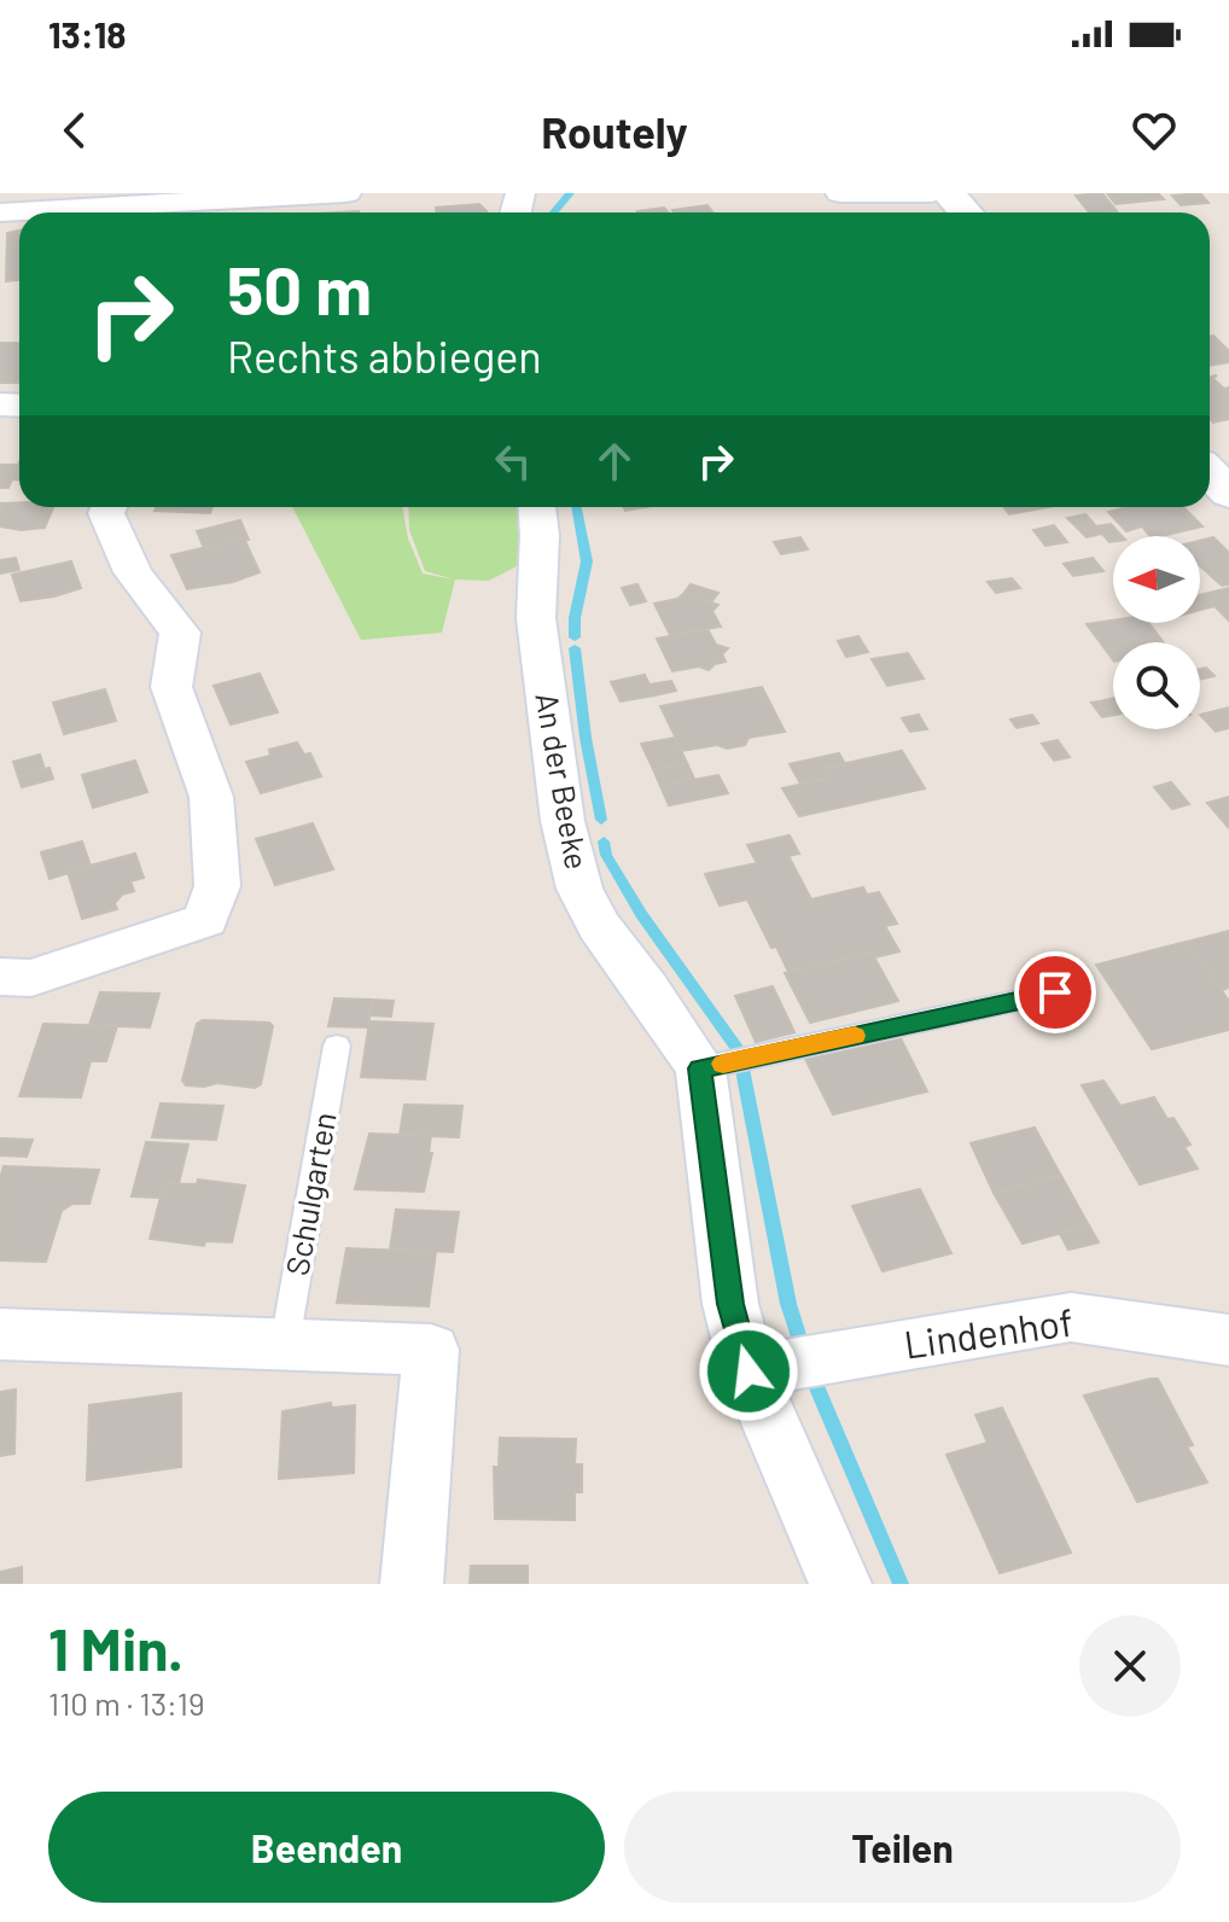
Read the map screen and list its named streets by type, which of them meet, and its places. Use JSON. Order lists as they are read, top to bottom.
{
  "streets": {
    "street": ["An der Beeke", "Lindenhof"],
    "lane": ["Schulgarten"]
  },
  "crossings": [
    ["An der Beeke", "Lindenhof"]
  ],
  "north": "left",
  "page": {
    "status": "13:18",
    "header": "Routely",
    "turn": ["50 m", "Rechts abbiegen"],
    "heading": ["1 Min.", "110 m · 13:19"],
    "buttons": ["Beenden", "Teilen"]
  }
}
